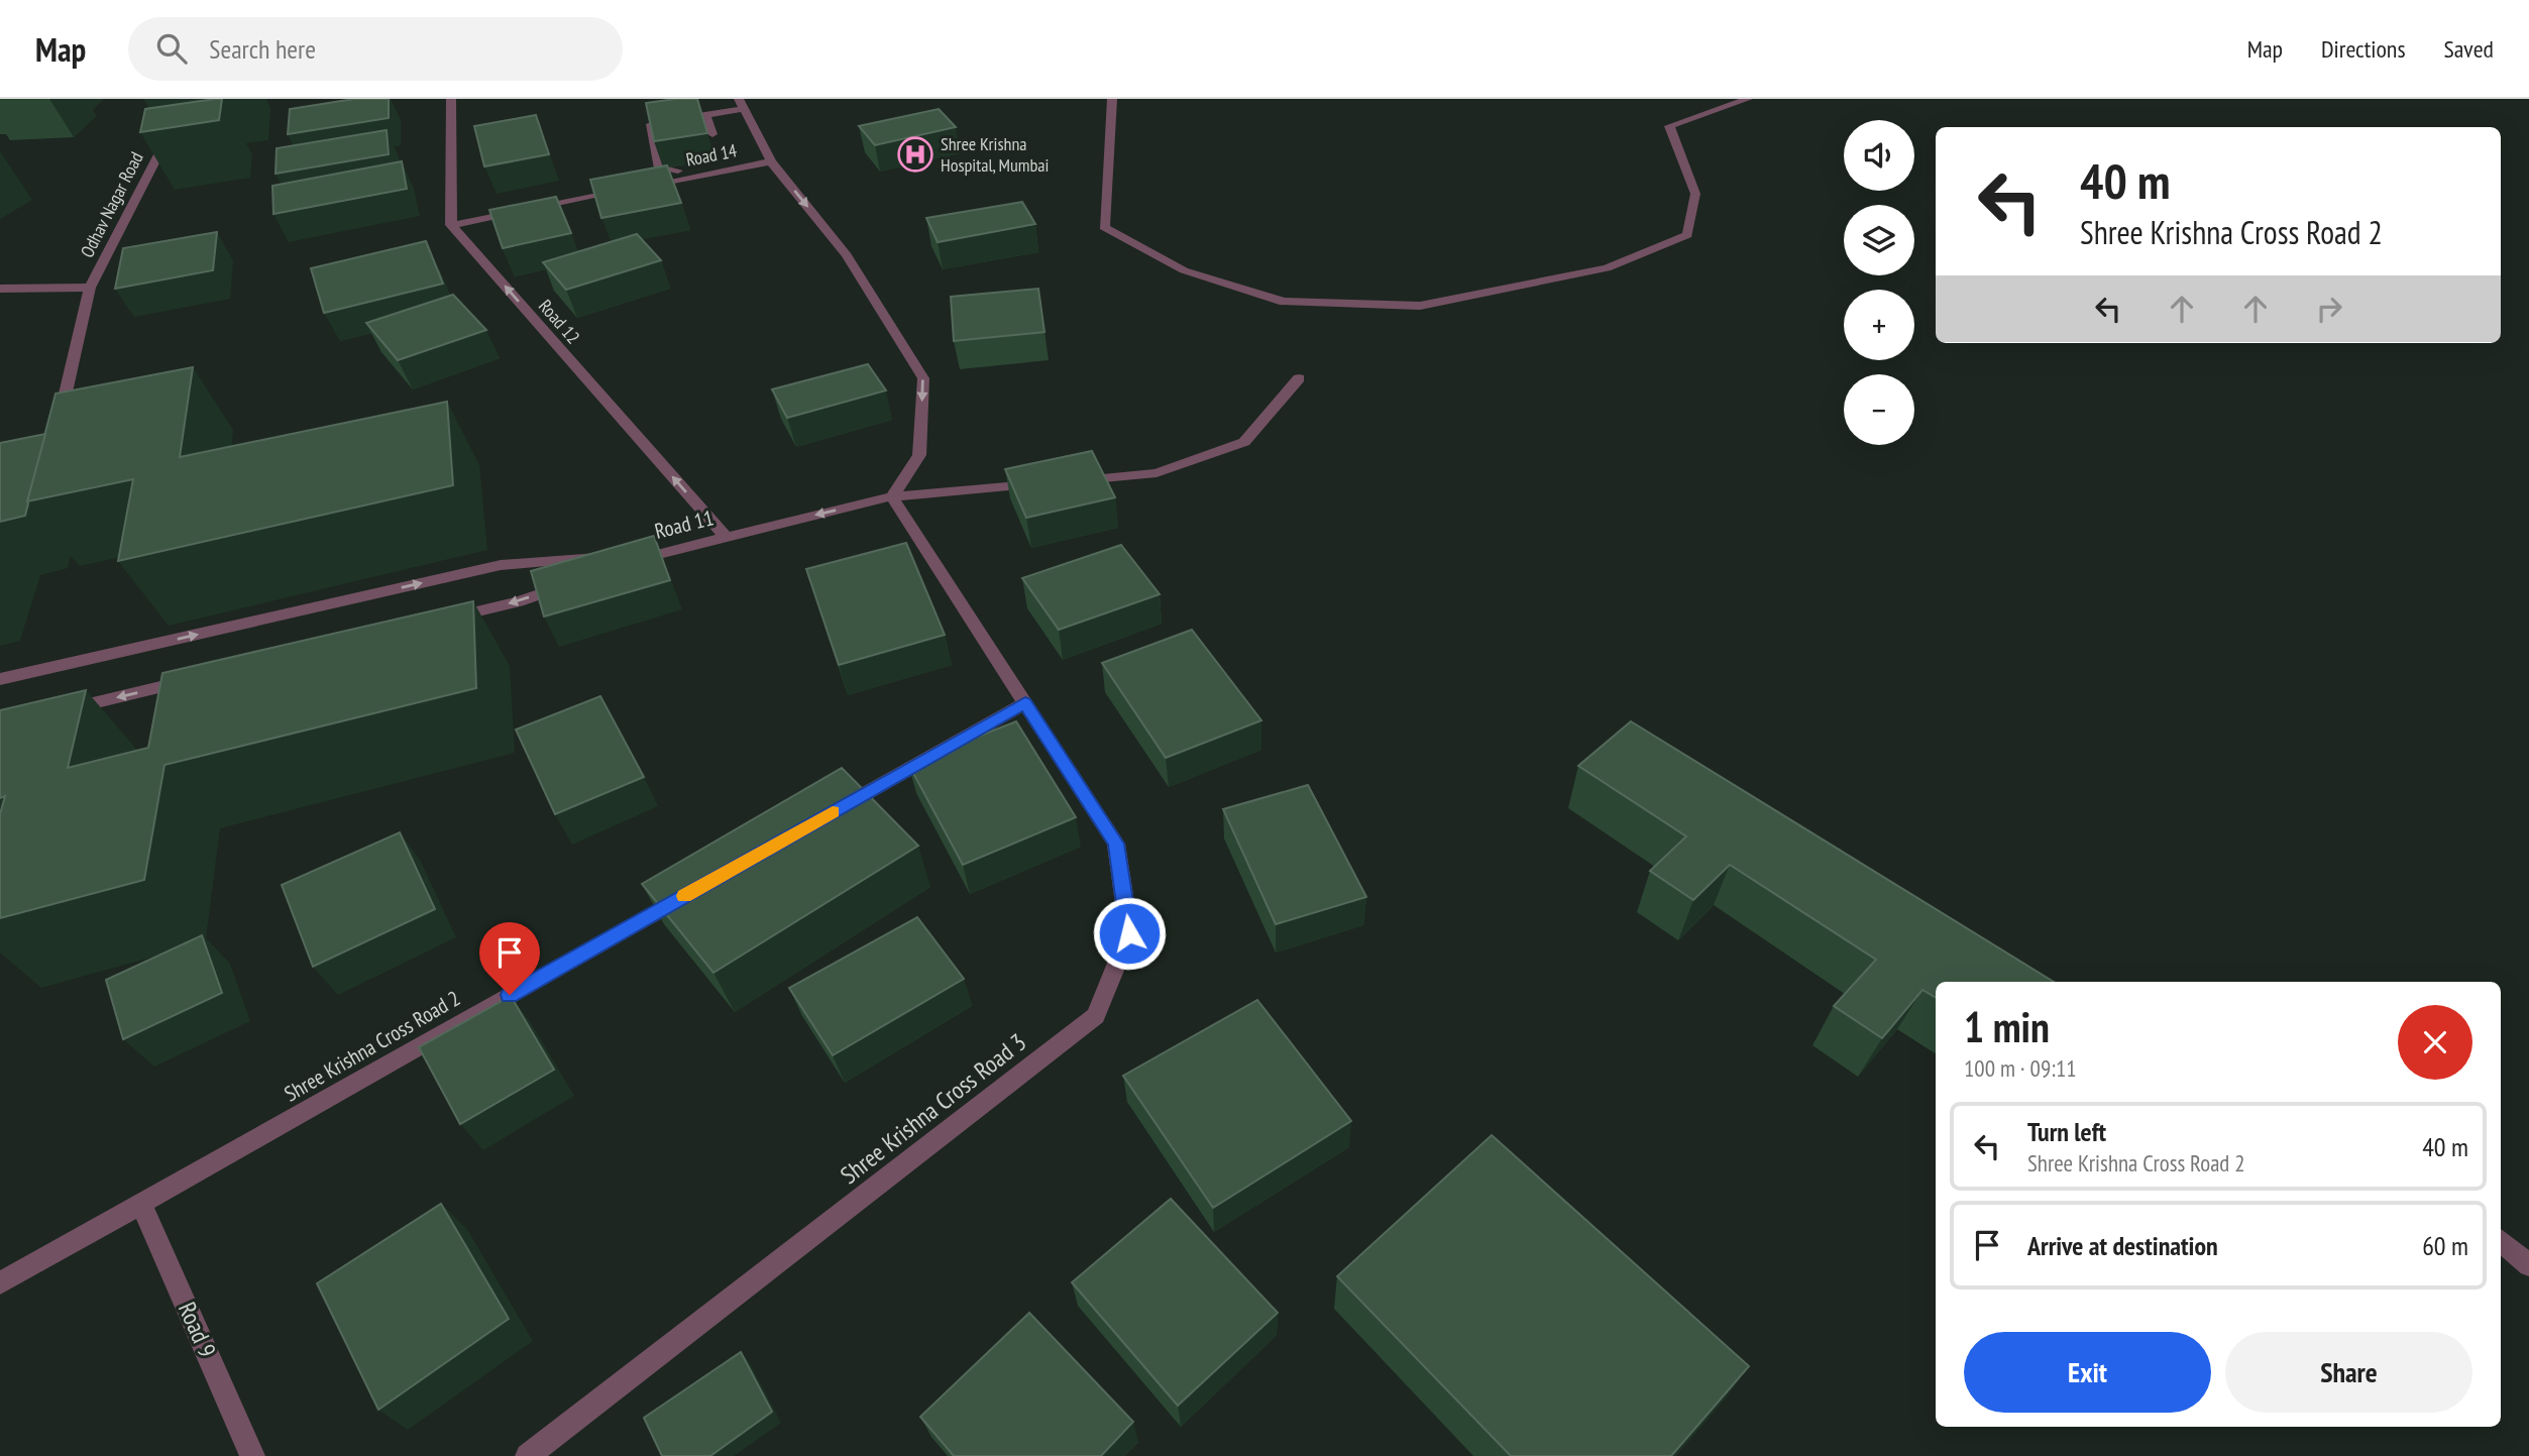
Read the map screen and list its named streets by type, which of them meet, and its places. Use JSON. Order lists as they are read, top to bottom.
{
  "streets": {
    "street": [
      "Road 14",
      "Odhav Nagar Road",
      "Road 12",
      "Road 11",
      "Shree Krishna Cross Road 2",
      "Shree Krishna Cross Road 3",
      "Road 9"
    ]
  },
  "crossings": [
    ["Road 12", "Road 11"],
    ["Road 11", "Shree Krishna Cross Road 3"],
    ["Shree Krishna Cross Road 2", "Road 9"]
  ],
  "one_way": ["Road 12"],
  "places": {
    "hospital": ["Shree Krishna Hospital, Mumbai"]
  },
  "page": {
    "header": "Map",
    "search": "Search here",
    "nav": ["Map", "Directions", "Saved"],
    "map_buttons": ["+", "−"],
    "turn": ["40 m", "Shree Krishna Cross Road 2"],
    "heading": ["1 min", "100 m · 09:11"],
    "list": [
      {
        "name": "Turn left",
        "note": "Shree Krishna Cross Road 2",
        "value": "40 m"
      },
      {
        "name": "Arrive at destination",
        "value": "60 m"
      }
    ],
    "buttons": ["Exit", "Share"]
  }
}
